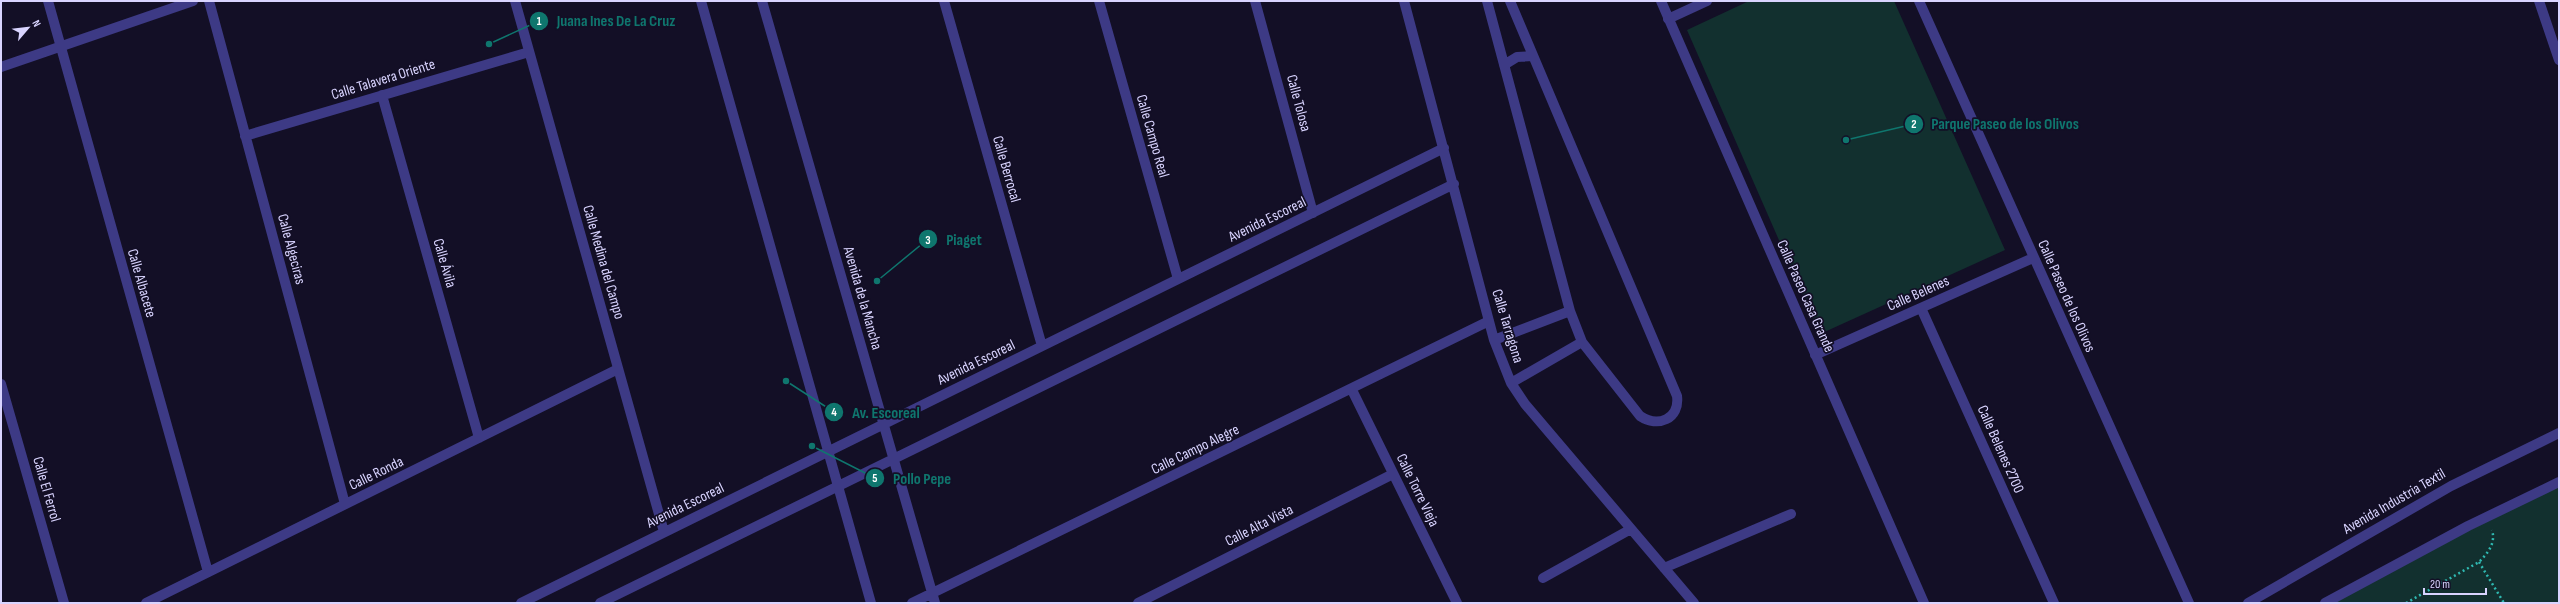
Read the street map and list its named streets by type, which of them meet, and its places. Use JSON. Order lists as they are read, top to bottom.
{
  "streets": {
    "street": [
      "Calle Talavera Oriente",
      "Calle Tolosa",
      "Calle Campo Real",
      "Calle Berrocal",
      "Avenida Escoreal",
      "Calle Algeciras",
      "Calle Medina del Campo",
      "Calle Ávila",
      "Calle Albacete",
      "Calle Belenes",
      "Calle Paseo Casa Grande",
      "Calle Paseo de los Olivos",
      "Avenida de la Mancha",
      "Calle Tarragona",
      "Calle Campo Alegre",
      "Calle Belenes 2700",
      "Calle Ronda",
      "Calle El Ferrol",
      "Calle Torre Vieja",
      "Avenida Industria Textil",
      "Calle Alta Vista"
    ]
  },
  "crossings": [
    ["Calle Talavera Oriente", "Calle Algeciras"],
    ["Calle Talavera Oriente", "Calle Medina del Campo"],
    ["Calle Talavera Oriente", "Calle Ávila"],
    ["Calle Tolosa", "Avenida Escoreal"],
    ["Calle Campo Real", "Avenida Escoreal"],
    ["Calle Berrocal", "Avenida Escoreal"],
    ["Avenida Escoreal", "Calle Medina del Campo"],
    ["Avenida Escoreal", "Avenida de la Mancha"],
    ["Avenida Escoreal", "Calle Tarragona"],
    ["Calle Algeciras", "Calle Ronda"],
    ["Calle Medina del Campo", "Calle Ronda"],
    ["Calle Ávila", "Calle Ronda"],
    ["Calle Albacete", "Calle Ronda"],
    ["Calle Belenes", "Calle Paseo Casa Grande"],
    ["Calle Belenes", "Calle Paseo de los Olivos"],
    ["Calle Belenes", "Calle Belenes 2700"],
    ["Avenida de la Mancha", "Calle Campo Alegre"],
    ["Calle Tarragona", "Calle Campo Alegre"],
    ["Calle Campo Alegre", "Calle Torre Vieja"],
    ["Calle Torre Vieja", "Calle Alta Vista"]
  ],
  "places": [
    "Juana Ines De La Cruz",
    "Parque Paseo de los Olivos",
    "Piaget",
    "Av. Escoreal",
    "Pollo Pepe"
  ],
  "scale_bar": "20 m",
  "north": "top right"
}
